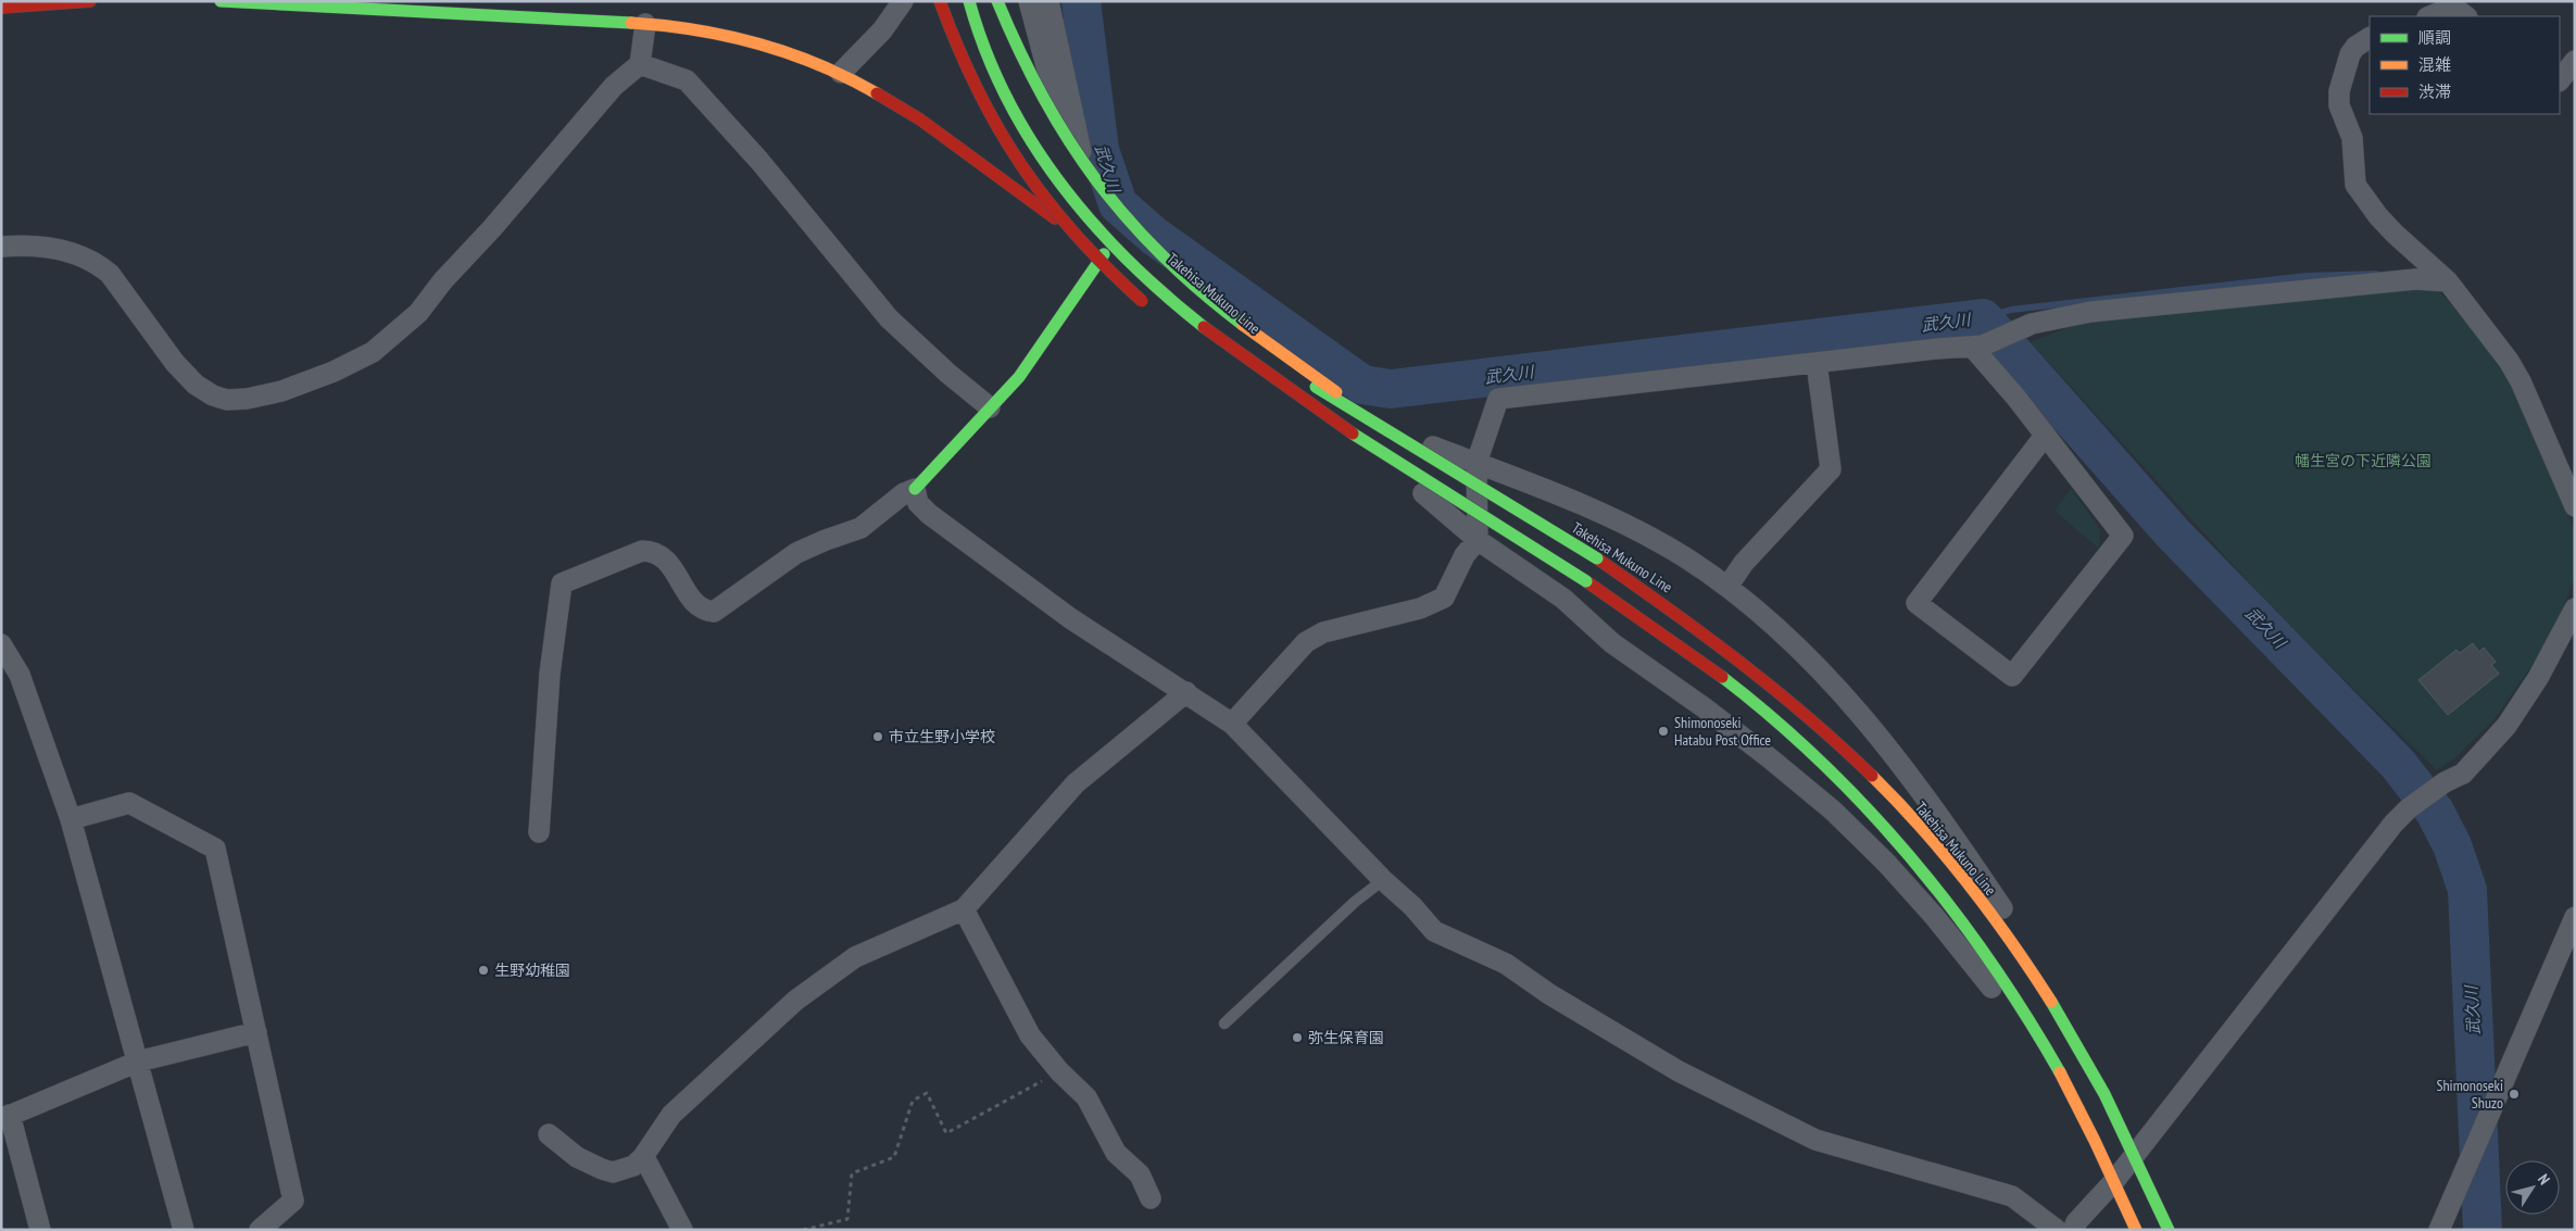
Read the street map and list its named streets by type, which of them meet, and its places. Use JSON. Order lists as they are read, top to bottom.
{
  "streets": {
    "main road": ["Takehisa Mukuno Line"]
  },
  "water": ["武久川"],
  "parks": ["幡生宮の下近隣公園"],
  "places": [
    "Shimonoseki Hatabu Post Office",
    "市立生野小学校",
    "生野幼稚園",
    "弥生保育園",
    "Shimonoseki Shuzo"
  ],
  "legend": ["順調", "混雑", "渋滞"],
  "north": "top right"
}
